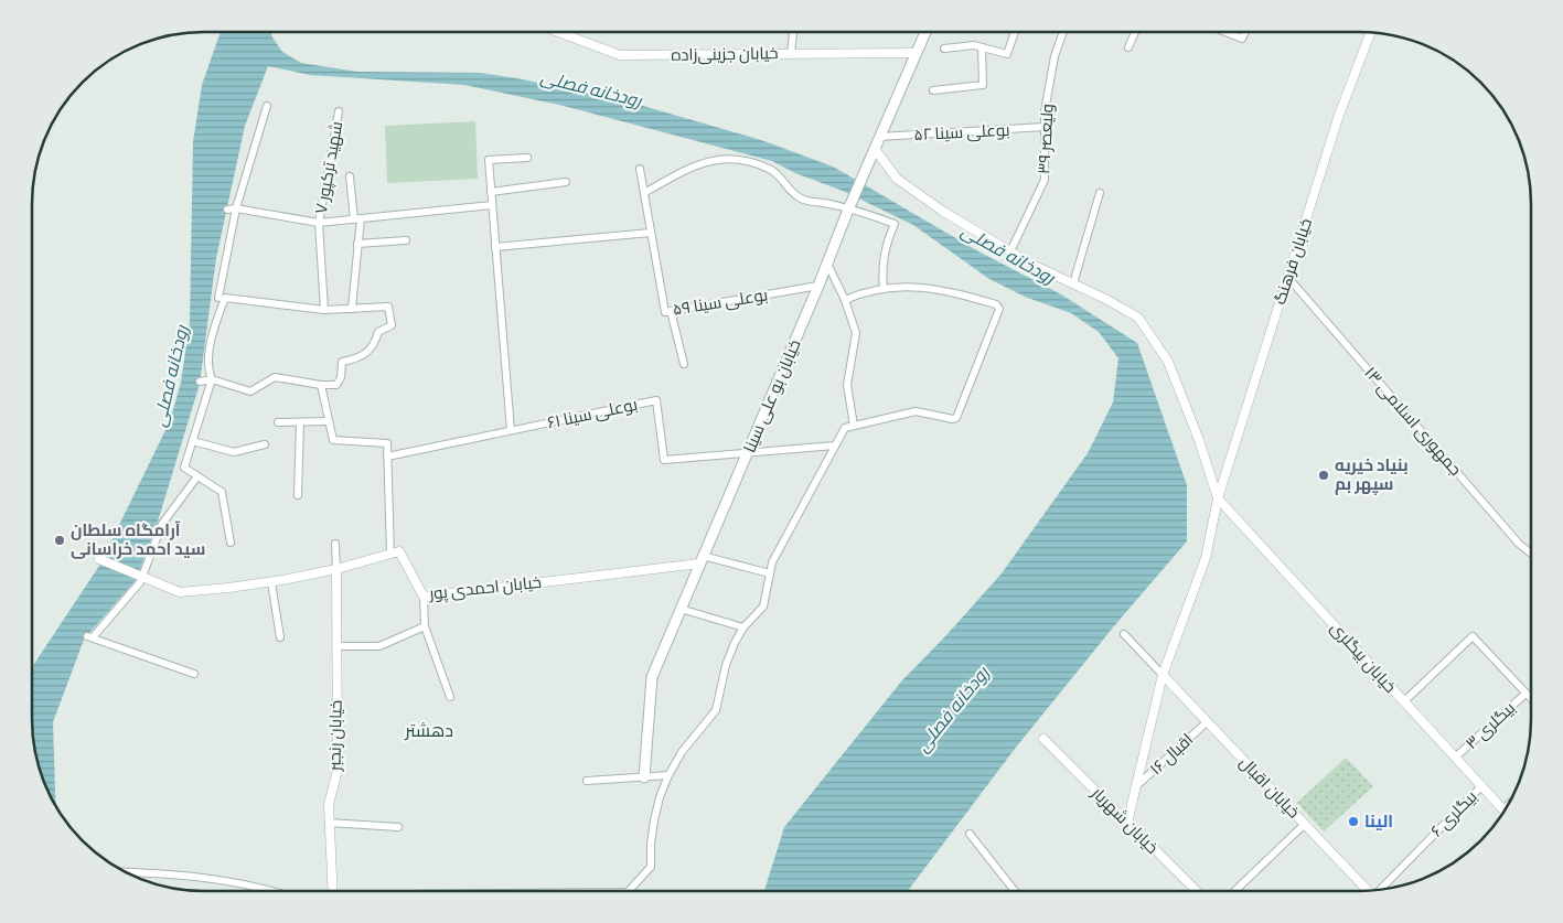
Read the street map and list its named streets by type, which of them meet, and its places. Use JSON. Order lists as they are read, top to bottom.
{
  "streets": {
    "main road": ["خیابان بو علی سینا"],
    "street": [
      "خیابان جزینی‌زاده",
      "بوعلی سینا ۵۲",
      "ولیعصر ۳۹",
      "شهید ترکپور ۷",
      "خیابان فرهنگ",
      "بوعلی سینا ۵۹",
      "بوعلی سینا ۶۱",
      "جمهوری اسلامی ۱۳",
      "خیابان احمدی پور",
      "خیابان بیگلری",
      "بیگلری ۳",
      "خیابان رنجبر",
      "اقبال ۱۶",
      "خیابان اقبال",
      "بیگلری ۶",
      "خیابان شهریار"
    ]
  },
  "crossings": [
    ["خیابان جزینی‌زاده", "خیابان بو علی سینا"],
    ["بوعلی سینا ۵۲", "ولیعصر ۳۹"],
    ["بوعلی سینا ۵۲", "خیابان بو علی سینا"],
    ["خیابان فرهنگ", "جمهوری اسلامی ۱۳"],
    ["خیابان فرهنگ", "خیابان بیگلری"],
    ["خیابان فرهنگ", "اقبال ۱۶"],
    ["خیابان فرهنگ", "خیابان اقبال"],
    ["خیابان فرهنگ", "خیابان شهریار"],
    ["بوعلی سینا ۵۹", "خیابان بو علی سینا"],
    ["خیابان بو علی سینا", "بوعلی سینا ۶۱"],
    ["خیابان بو علی سینا", "خیابان احمدی پور"],
    ["خیابان بیگلری", "بیگلری ۳"],
    ["خیابان بیگلری", "بیگلری ۶"],
    ["اقبال ۱۶", "خیابان اقبال"]
  ],
  "districts": ["دهشتر"],
  "water": ["رودخانه فصلی"],
  "places": ["بنیاد خیریه سپهر بم", "آرامگاه سلطان سید احمد خراسانی", "الینا"]
}
